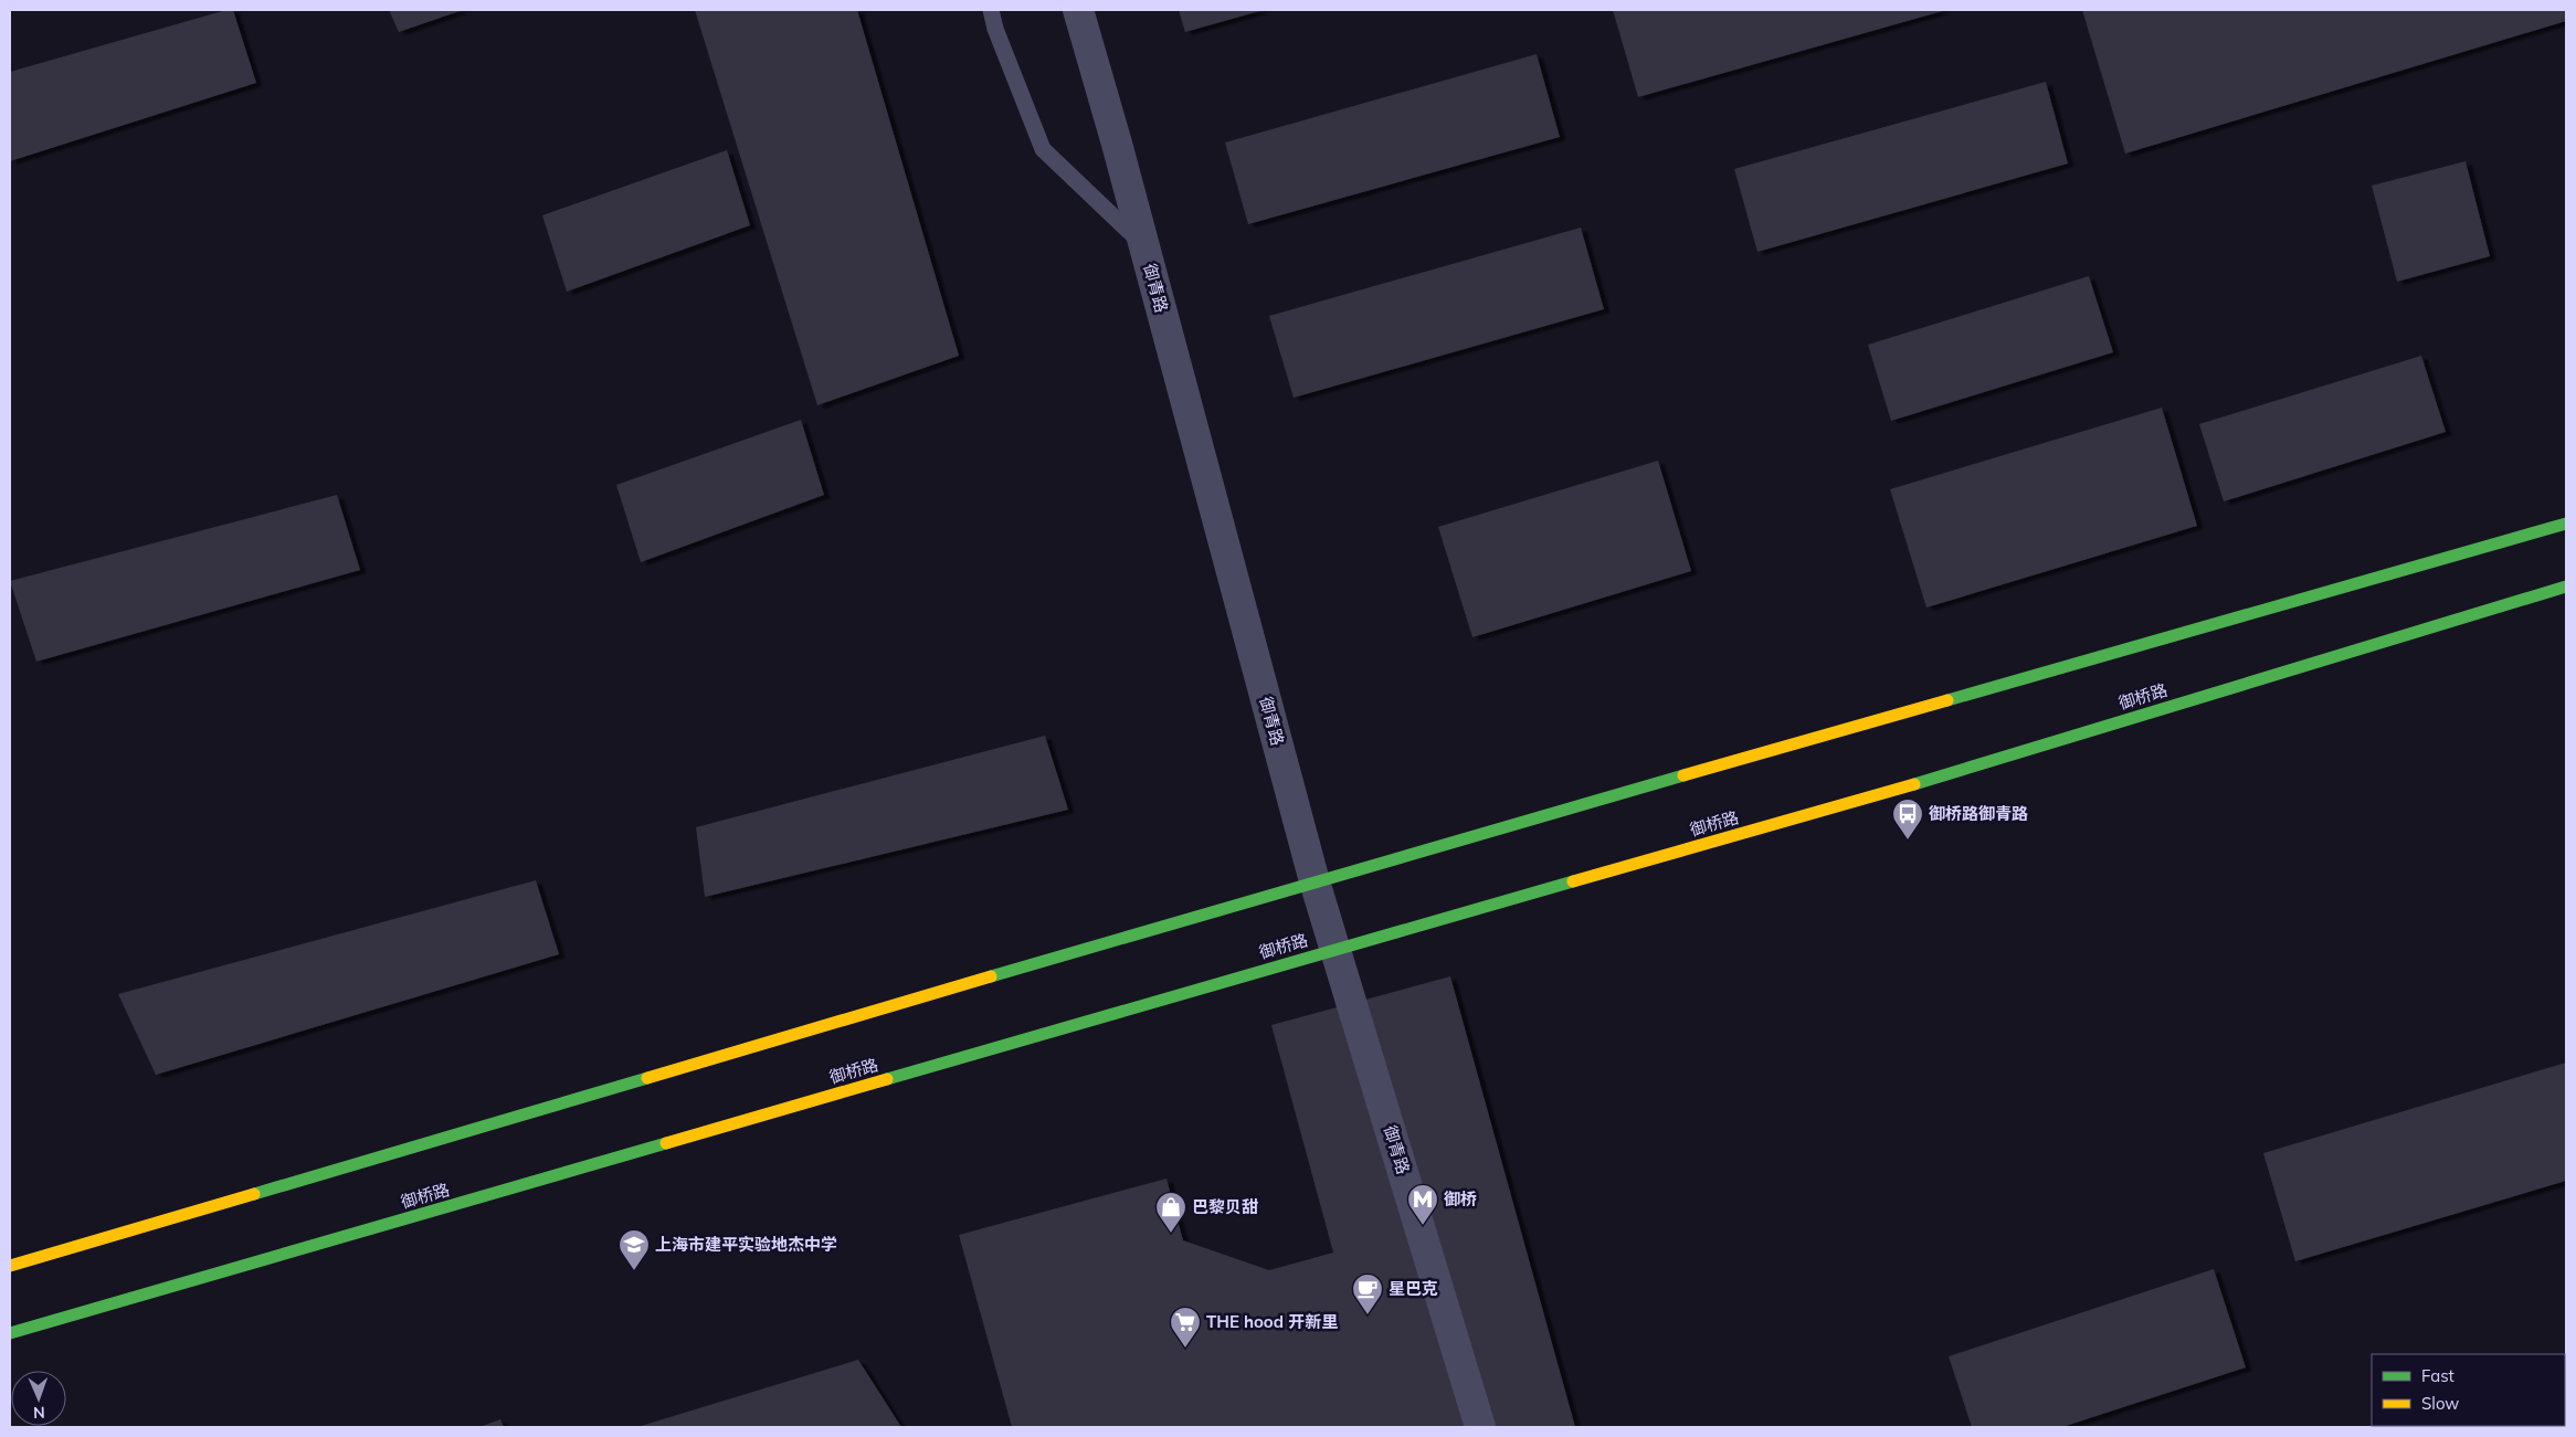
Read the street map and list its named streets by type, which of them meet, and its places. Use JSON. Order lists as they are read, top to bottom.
{
  "streets": {
    "main road": ["御桥路"],
    "street": ["御青路"]
  },
  "crossings": [
    ["御青路", "御桥路"]
  ],
  "places": {
    "bus stop": ["御桥路御青路"],
    "metro station": ["御桥"],
    "shop": ["巴黎贝甜"],
    "school or university": ["上海市建平实验地杰中学"],
    "cafe": ["星巴克"],
    "supermarket": ["THE hood 开新里"]
  },
  "legend": ["Fast", "Slow"],
  "north": "bottom"
}
